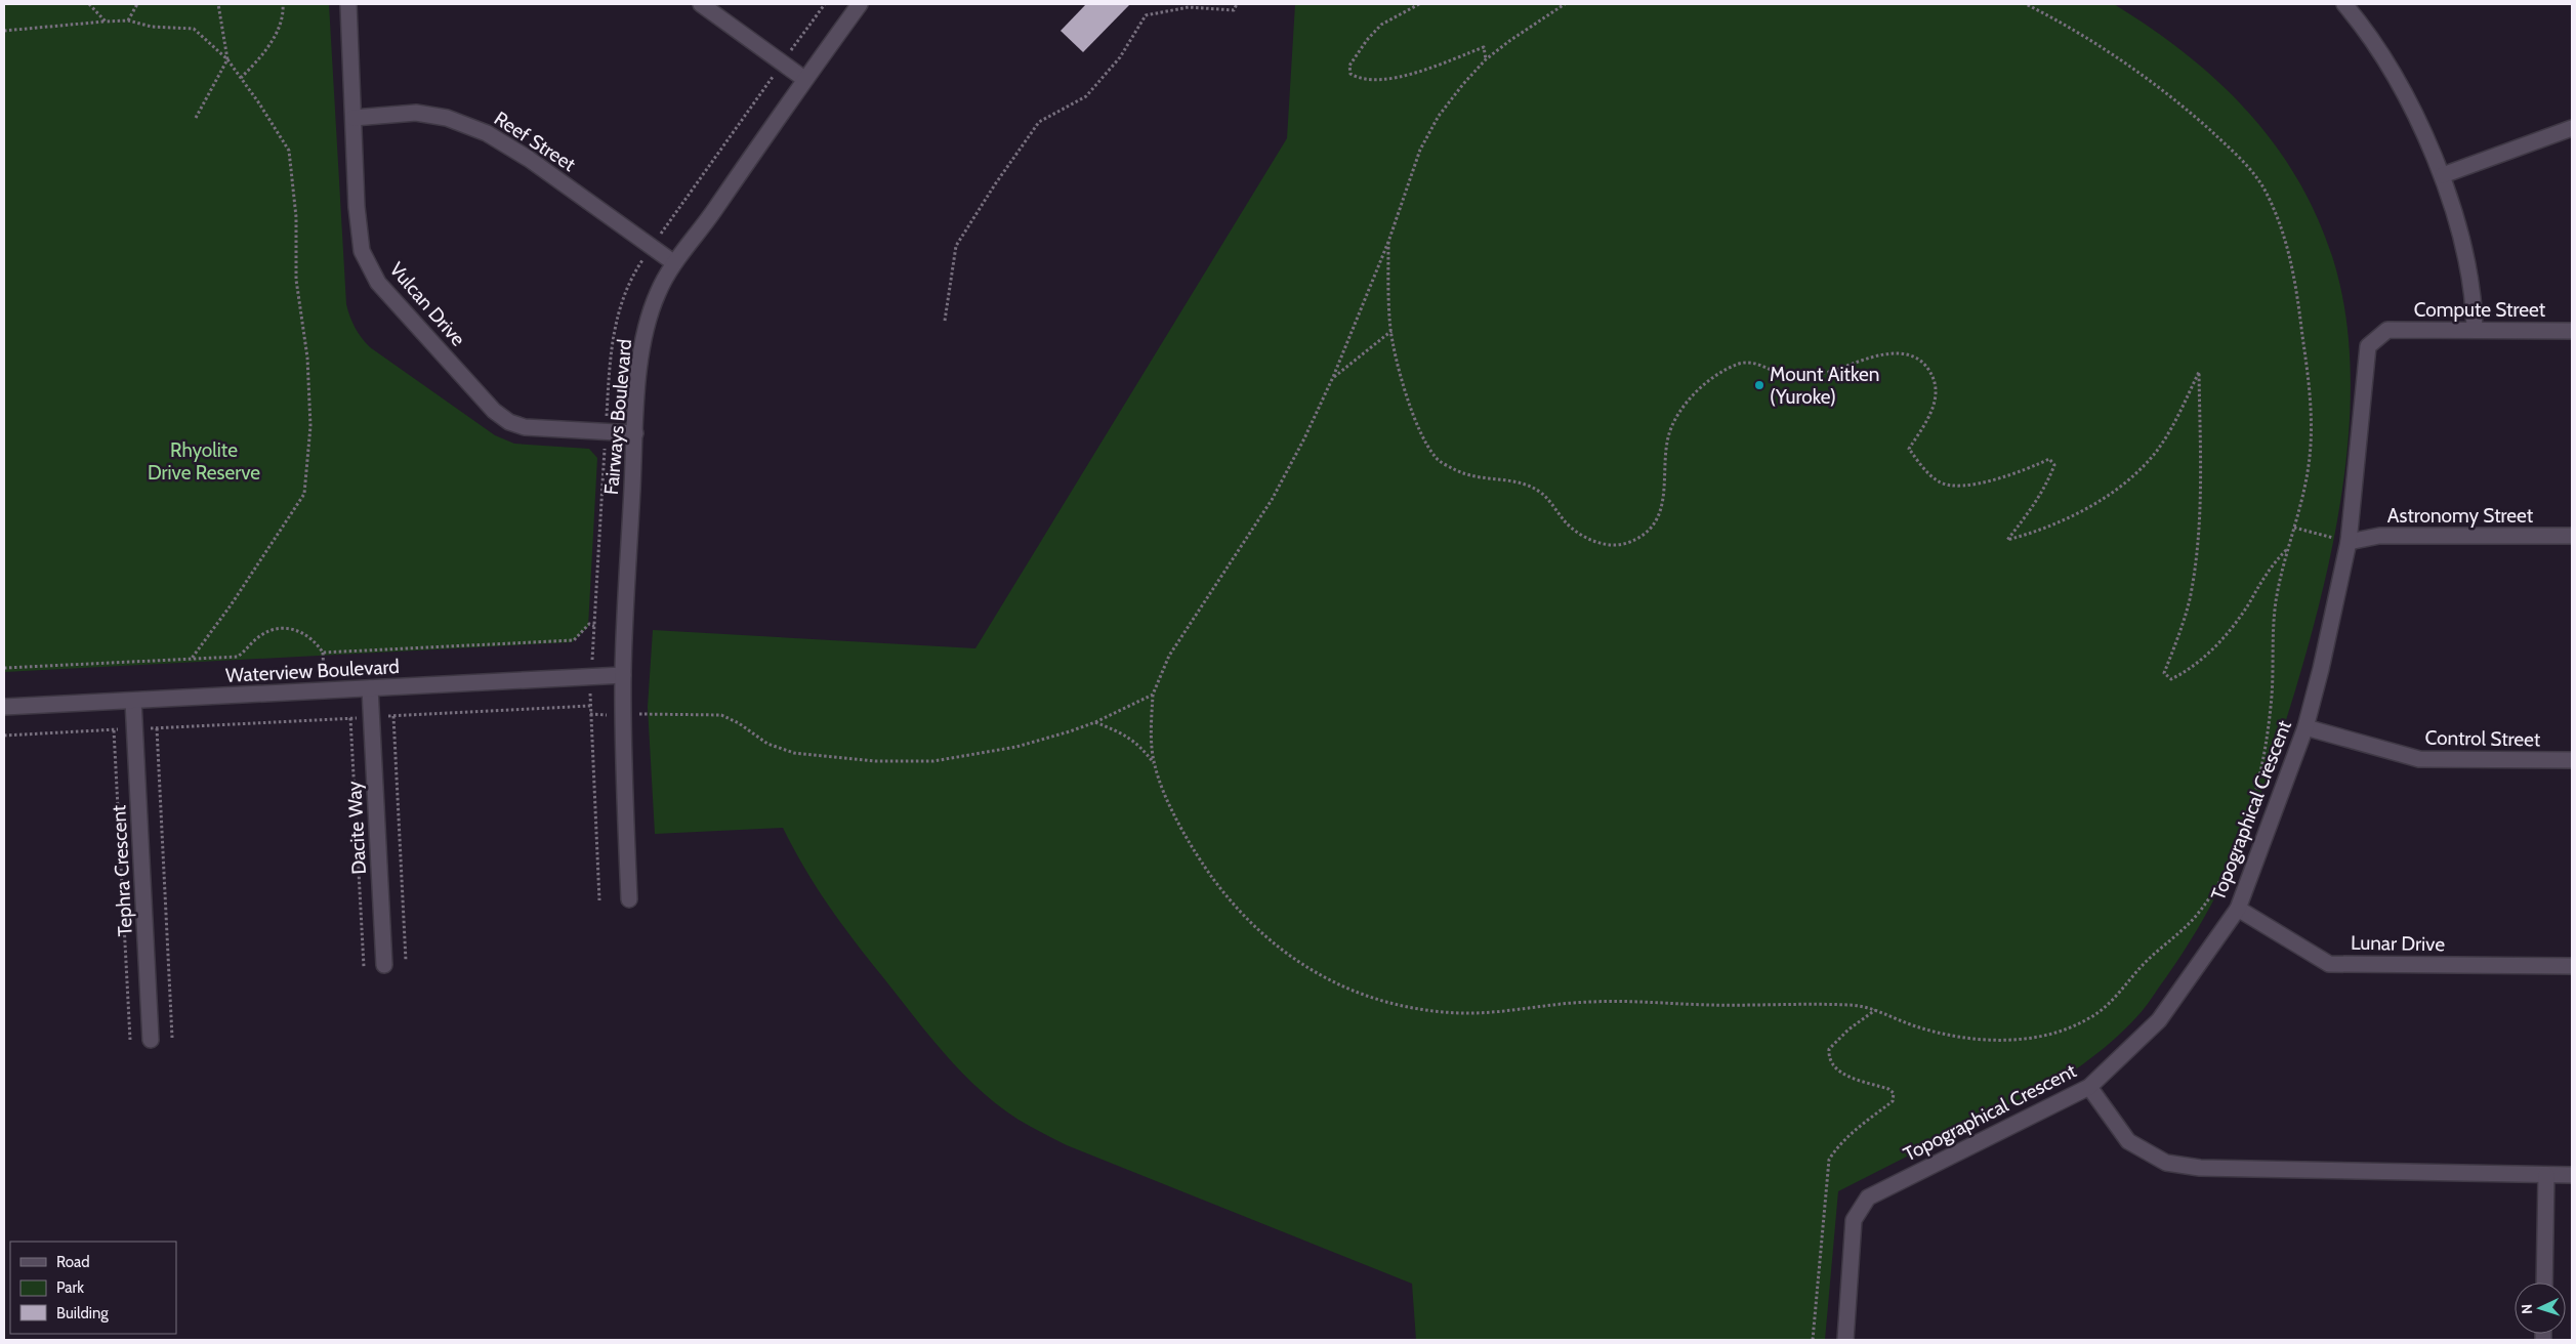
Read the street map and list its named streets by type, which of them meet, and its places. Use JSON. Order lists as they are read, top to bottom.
{
  "streets": {
    "street": [
      "Reef Street",
      "Vulcan Drive",
      "Compute Street",
      "Fairways Boulevard",
      "Astronomy Street",
      "Waterview Boulevard",
      "Control Street",
      "Topographical Crescent",
      "Dacite Way",
      "Tephra Crescent",
      "Lunar Drive"
    ]
  },
  "crossings": [
    ["Reef Street", "Vulcan Drive"],
    ["Reef Street", "Fairways Boulevard"],
    ["Vulcan Drive", "Fairways Boulevard"],
    ["Compute Street", "Topographical Crescent"],
    ["Fairways Boulevard", "Waterview Boulevard"],
    ["Astronomy Street", "Topographical Crescent"],
    ["Waterview Boulevard", "Dacite Way"],
    ["Waterview Boulevard", "Tephra Crescent"],
    ["Control Street", "Topographical Crescent"],
    ["Topographical Crescent", "Lunar Drive"]
  ],
  "parks": ["Rhyolite Drive Reserve"],
  "places": ["Mount Aitken (Yuroke)"],
  "legend": ["Road", "Park", "Building"],
  "north": "left"
}
